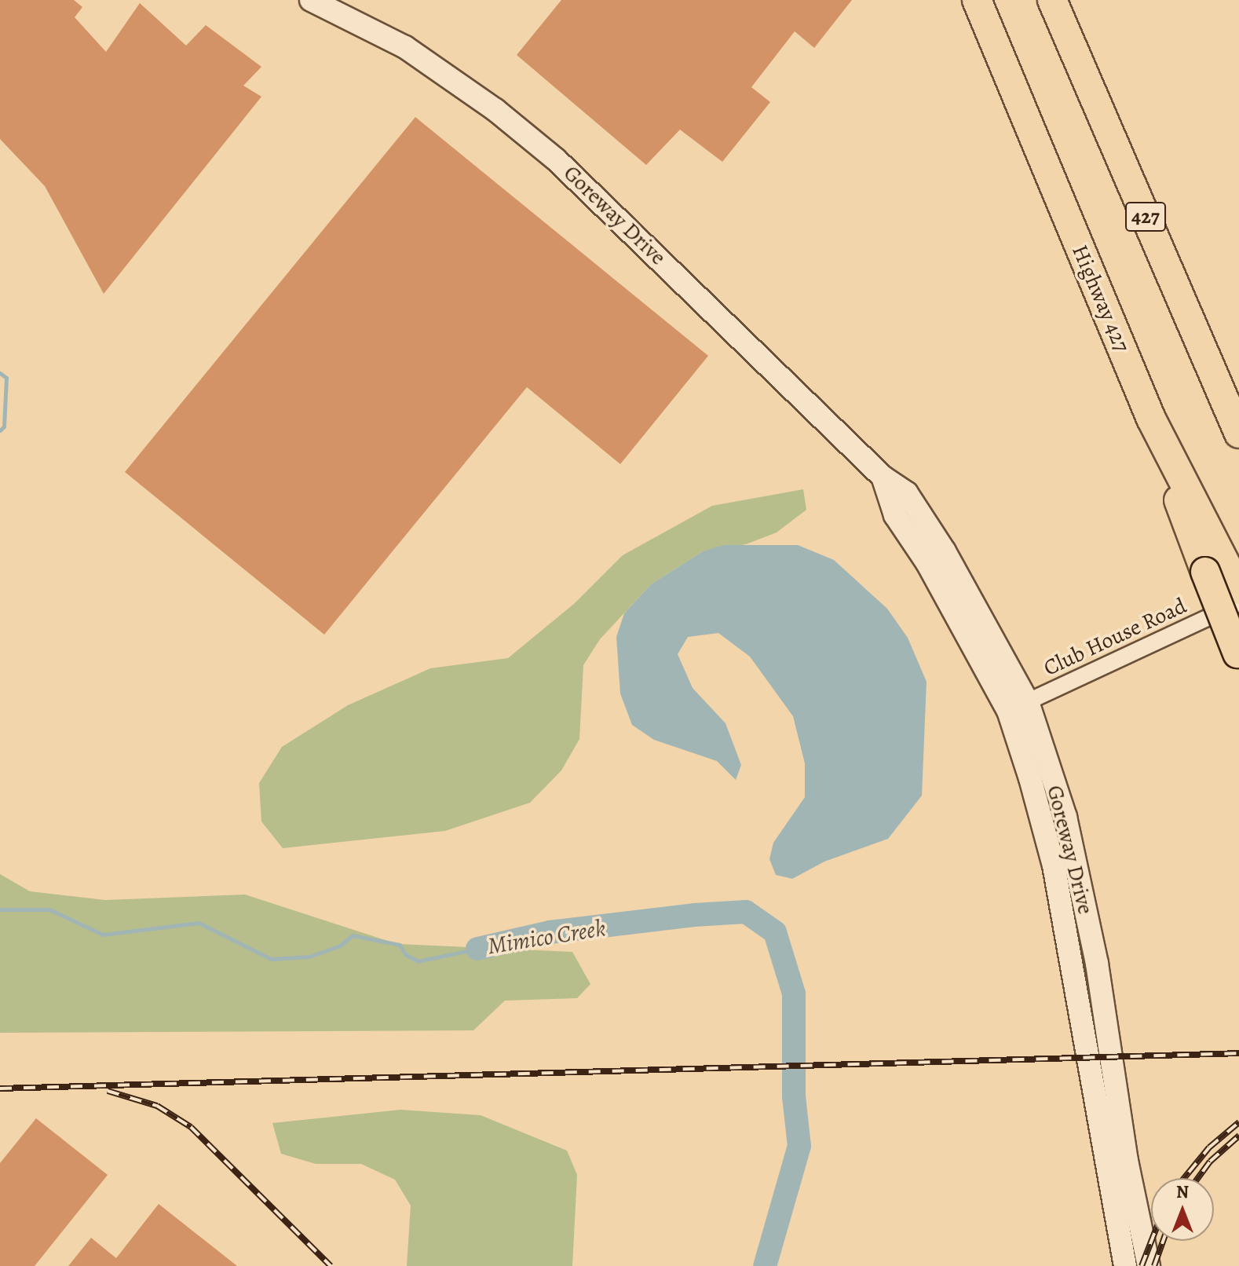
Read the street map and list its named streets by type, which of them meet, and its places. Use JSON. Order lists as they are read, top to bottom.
{
  "streets": {
    "highway": ["427", "Highway 427"],
    "main road": ["Goreway Drive"],
    "street": ["Club House Road"]
  },
  "crossings": [
    ["Goreway Drive", "Club House Road"]
  ],
  "water": ["Mimico Creek"],
  "north": "top"
}
